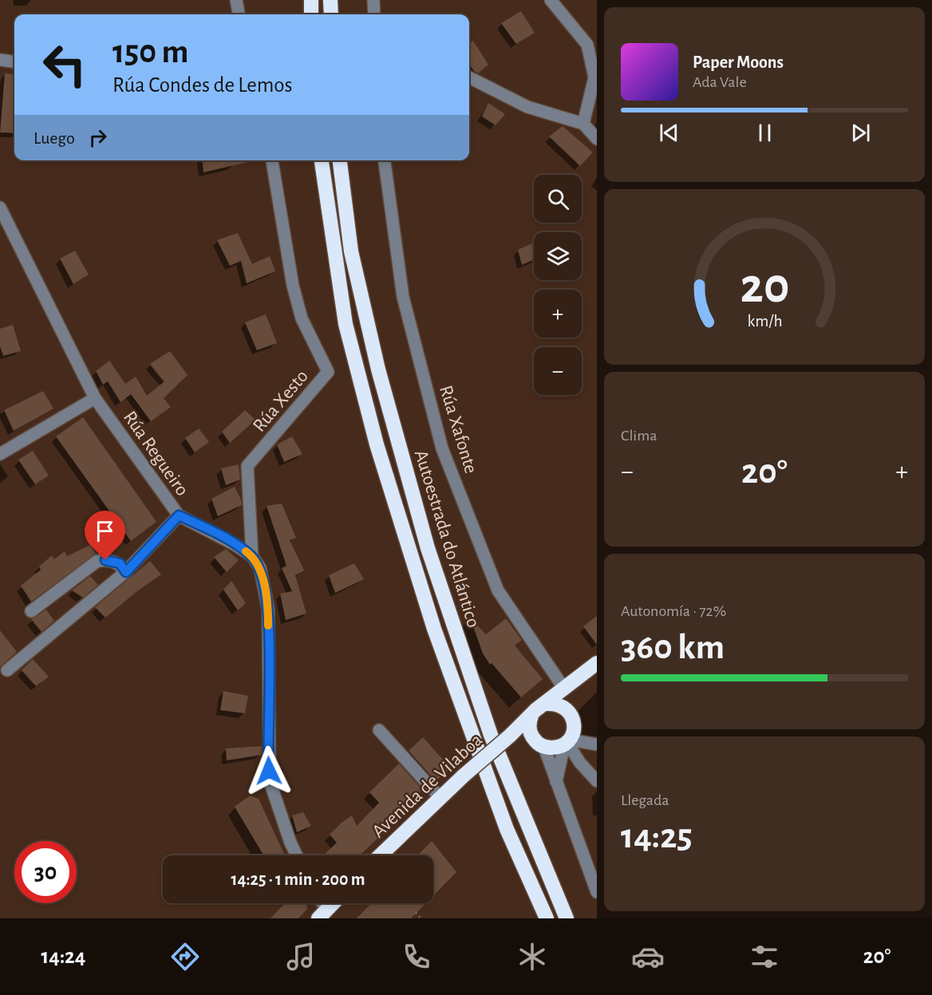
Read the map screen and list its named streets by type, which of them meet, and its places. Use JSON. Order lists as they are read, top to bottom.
{
  "streets": {
    "highway": ["Autoestrada do Atlántico", "Avenida de Vilaboa"],
    "street": ["Rúa Xesto", "Rúa Xafonte", "Rúa Regueiro"]
  },
  "crossings": [
    ["Rúa Xesto", "Rúa Regueiro"],
    ["Rúa Xafonte", "Avenida de Vilaboa"]
  ],
  "page": {
    "turn": ["150 m", "Rúa Condes de Lemos"],
    "song": ["Paper Moons", "Ada Vale"],
    "then": "Luego",
    "map_buttons": ["+", "−"],
    "tile": [
      "Clima",
      ["Autonomía · 72%", "360 km"],
      ["Llegada", "14:25"]
    ],
    "heat": ["−", "20°", "+"],
    "limit": "30",
    "trip": "14:25 · 1 min · 200 m",
    "tabs": ["14:24", "20°"],
    "gauge": ["20", "km/h"]
  }
}
